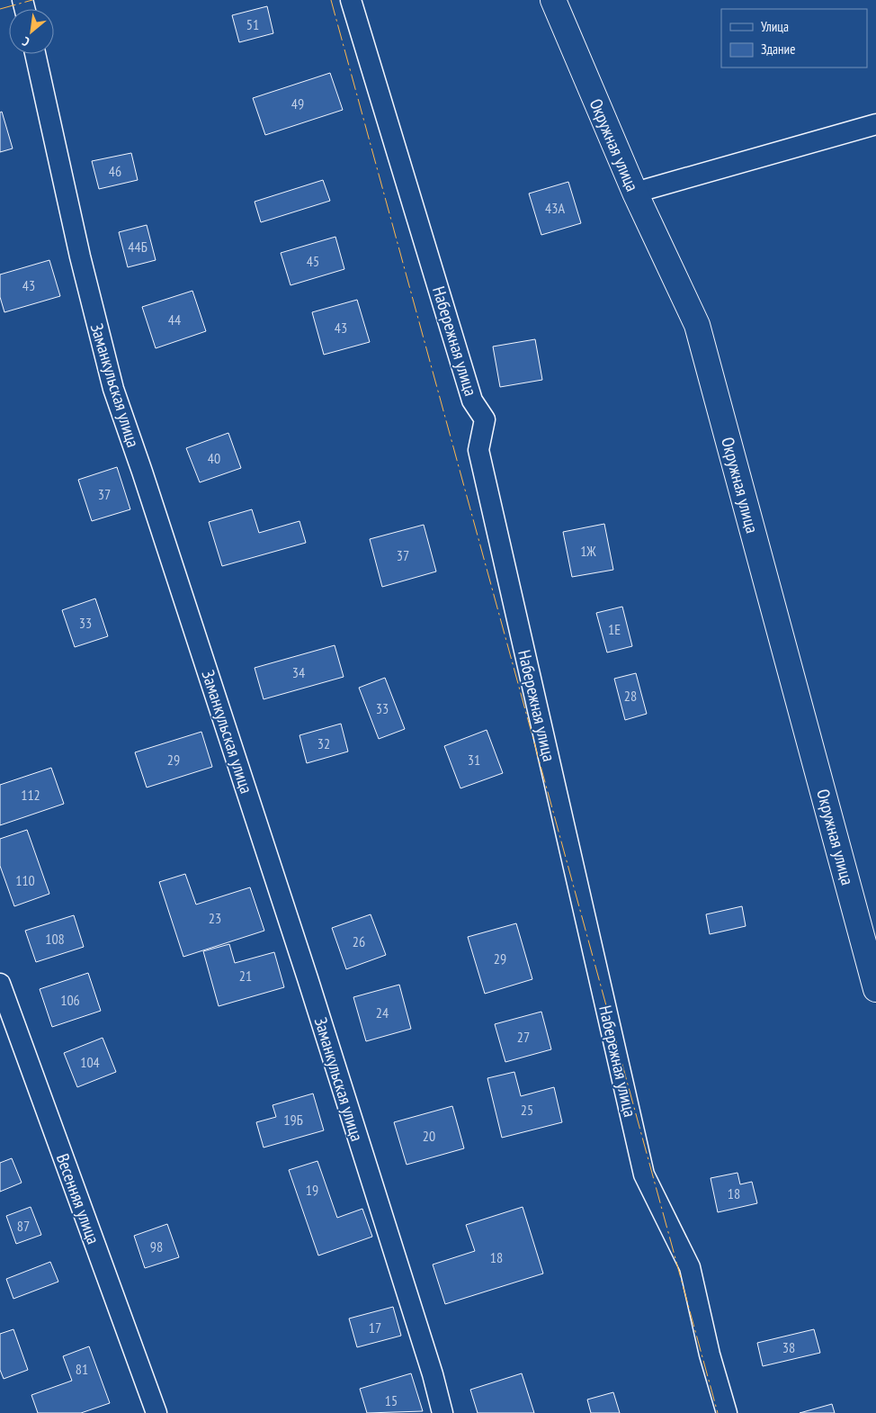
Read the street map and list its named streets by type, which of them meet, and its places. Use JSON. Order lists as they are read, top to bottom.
{
  "streets": {
    "street": [
      "Окружная улица",
      "Набережная улица",
      "Заманкульская улица",
      "Весенняя улица"
    ]
  },
  "house_numbers": [
    "51",
    "49",
    "46",
    "43А",
    "44Б",
    "45",
    "43",
    "44",
    "43",
    "40",
    "37",
    "1Ж",
    "37",
    "33",
    "1Е",
    "34",
    "28",
    "33",
    "32",
    "29",
    "31",
    "112",
    "110",
    "23",
    "108",
    "26",
    "29",
    "21",
    "106",
    "24",
    "27",
    "104",
    "25",
    "19Б",
    "20",
    "19",
    "18",
    "87",
    "98",
    "18",
    "17",
    "38",
    "81",
    "15"
  ],
  "legend": ["Улица", "Здание"],
  "north": "bottom left"
}
